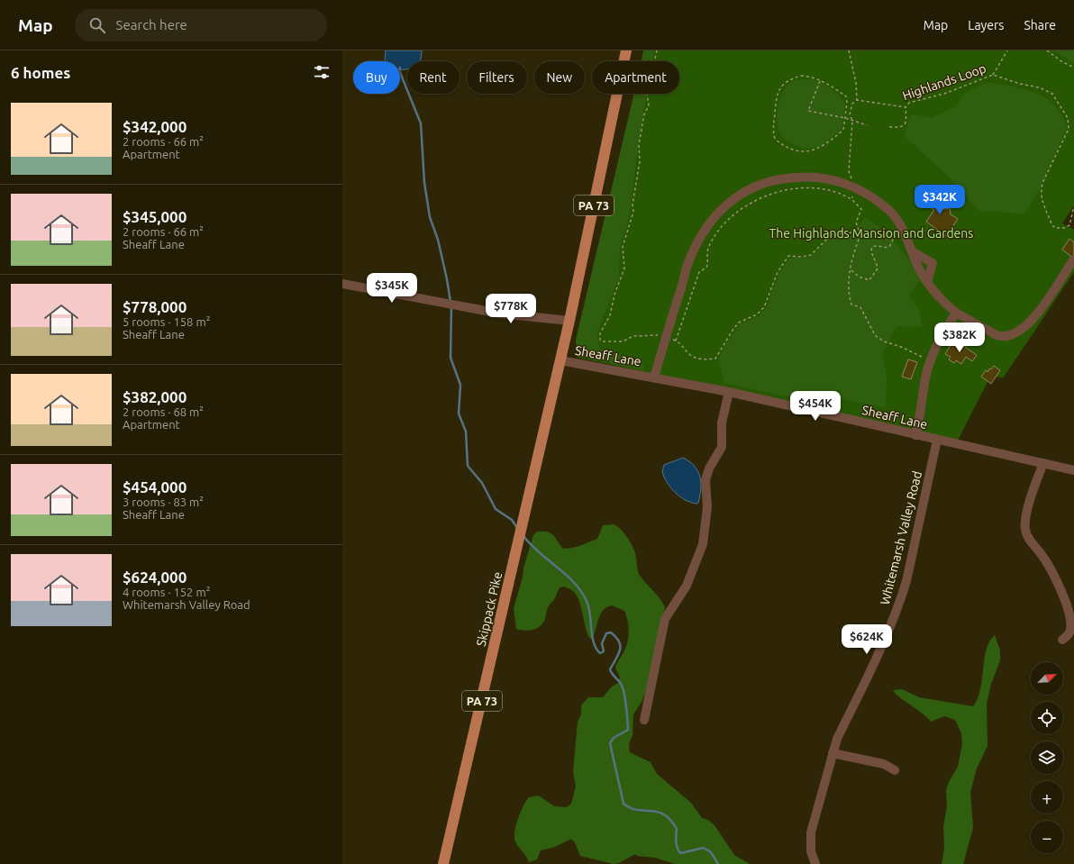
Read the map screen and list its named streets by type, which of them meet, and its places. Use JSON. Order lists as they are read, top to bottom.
{
  "streets": {
    "main road": ["PA 73", "Skippack Pike"],
    "street": ["Sheaff Lane", "Whitemarsh Valley Road"],
    "path": ["Highlands Loop"]
  },
  "crossings": [
    ["PA 73", "Sheaff Lane"],
    ["PA 73", "Skippack Pike"],
    ["Sheaff Lane", "Whitemarsh Valley Road"],
    ["Sheaff Lane", "Skippack Pike"]
  ],
  "parks": ["The Highlands Mansion and Gardens"],
  "north": "top right",
  "page": {
    "header": "Map",
    "search": "Search here",
    "nav": ["Map", "Layers", "Share"],
    "heading": "6 homes",
    "chip": [
      "Buy",
      "Rent",
      "Filters",
      "New",
      "Apartment"
    ],
    "list": [
      {
        "name": "$342,000",
        "note": "2 rooms · 66 m² · Apartment"
      },
      {
        "name": "$345,000",
        "note": "2 rooms · 66 m² · Sheaff Lane"
      },
      {
        "name": "$778,000",
        "note": "5 rooms · 158 m² · Sheaff Lane"
      },
      {
        "name": "$382,000",
        "note": "2 rooms · 68 m² · Apartment"
      },
      {
        "name": "$454,000",
        "note": "3 rooms · 83 m² · Sheaff Lane"
      },
      {
        "name": "$624,000",
        "note": "4 rooms · 152 m² · Whitemarsh Valley Road"
      }
    ],
    "price": [
      "$342K",
      "$345K",
      "$778K",
      "$382K",
      "$454K",
      "$624K"
    ],
    "map_buttons": ["+", "−"]
  }
}
